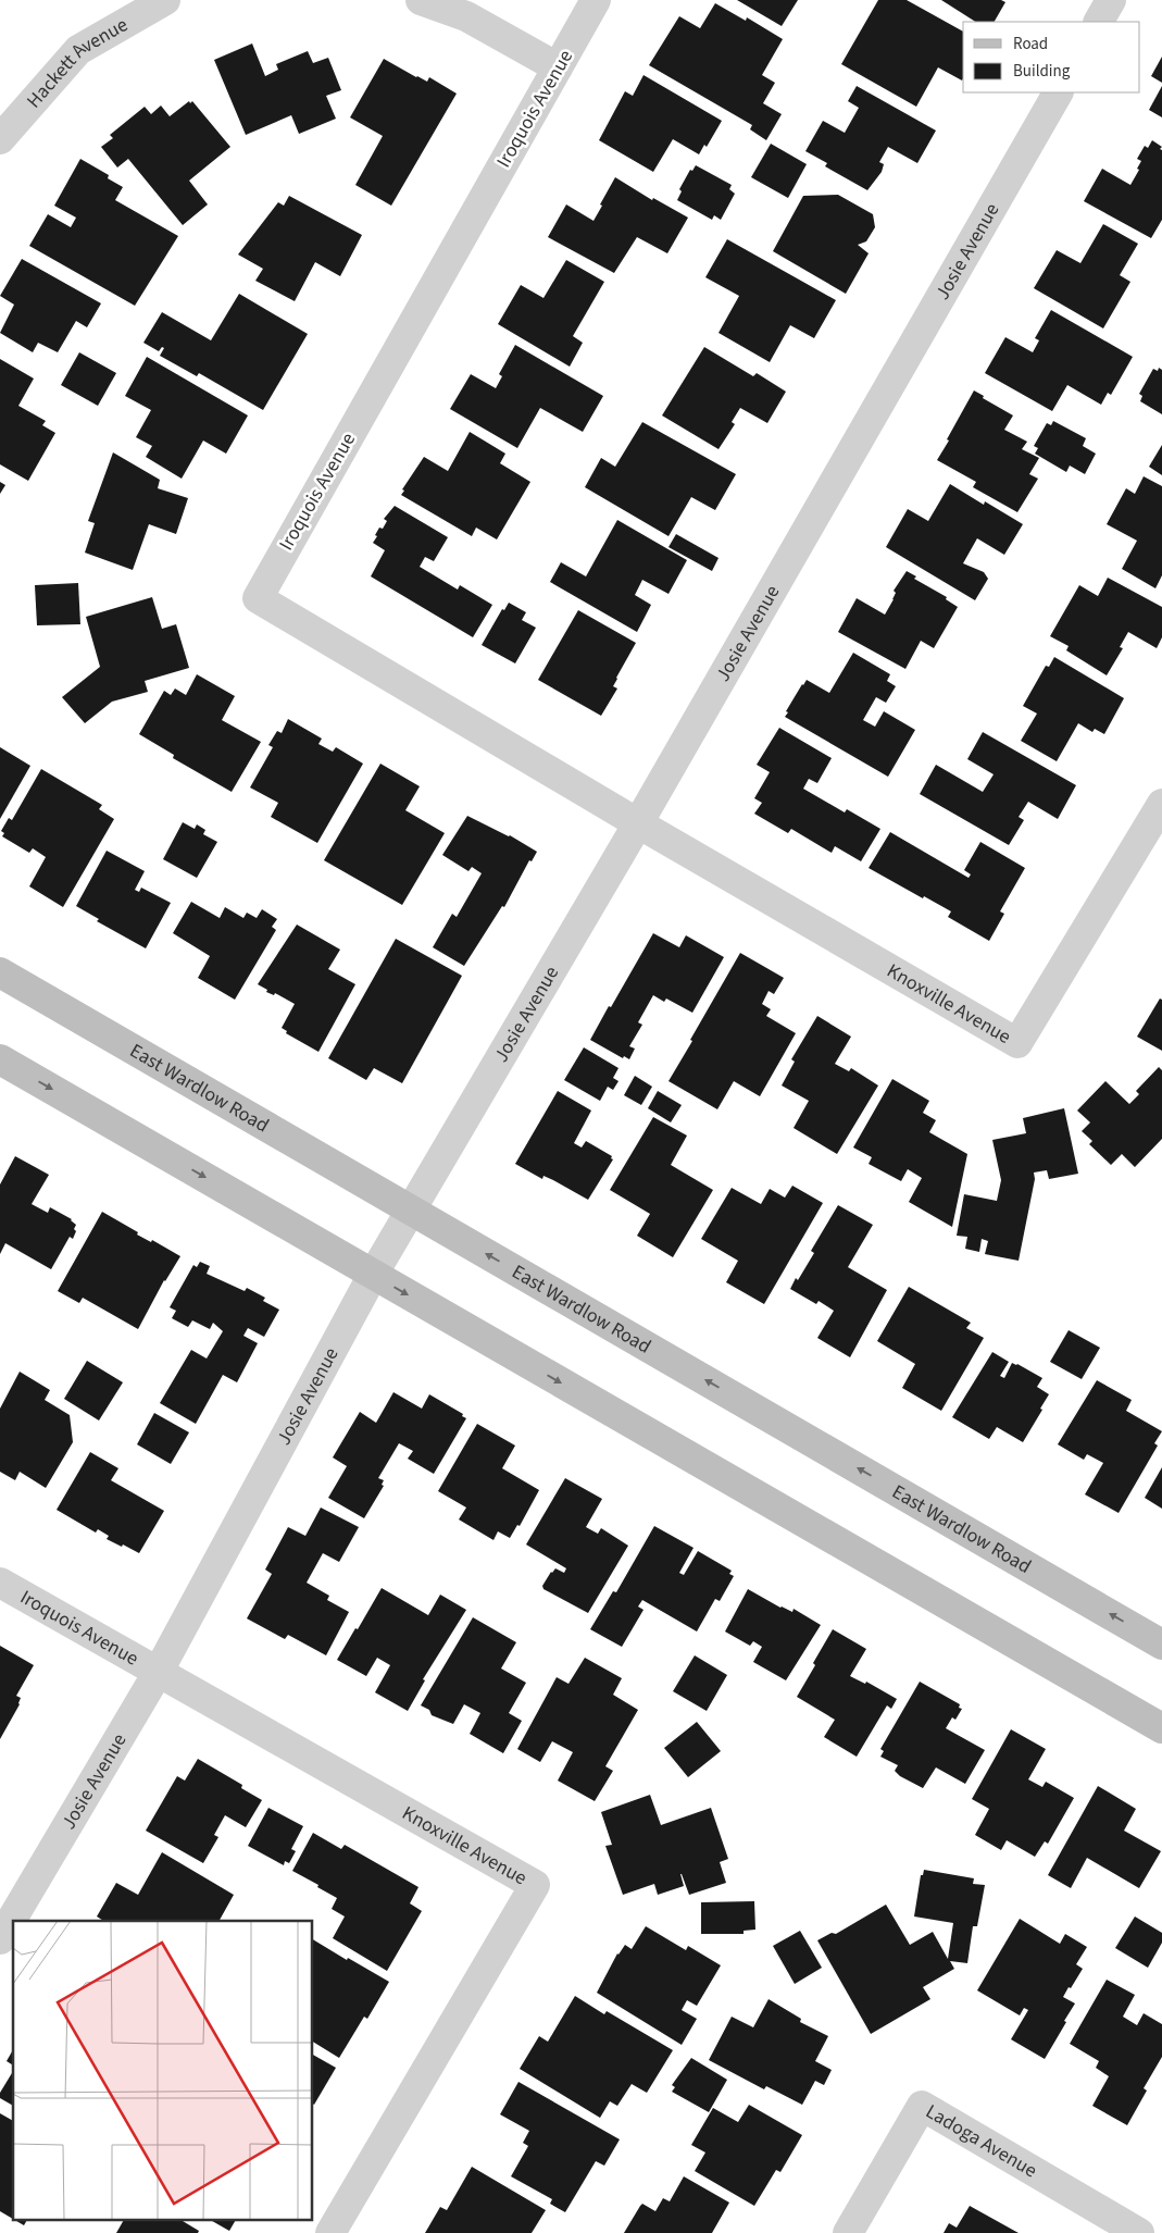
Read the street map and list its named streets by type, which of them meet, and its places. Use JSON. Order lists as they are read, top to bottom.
{
  "streets": {
    "main road": ["East Wardlow Road"],
    "street": [
      "Hackett Avenue",
      "Iroquois Avenue",
      "Josie Avenue",
      "Knoxville Avenue",
      "Ladoga Avenue"
    ]
  },
  "crossings": [
    ["Iroquois Avenue", "Josie Avenue"],
    ["Iroquois Avenue", "Knoxville Avenue"],
    ["Josie Avenue", "Knoxville Avenue"],
    ["Josie Avenue", "East Wardlow Road"]
  ],
  "legend": ["Road", "Building"]
}
